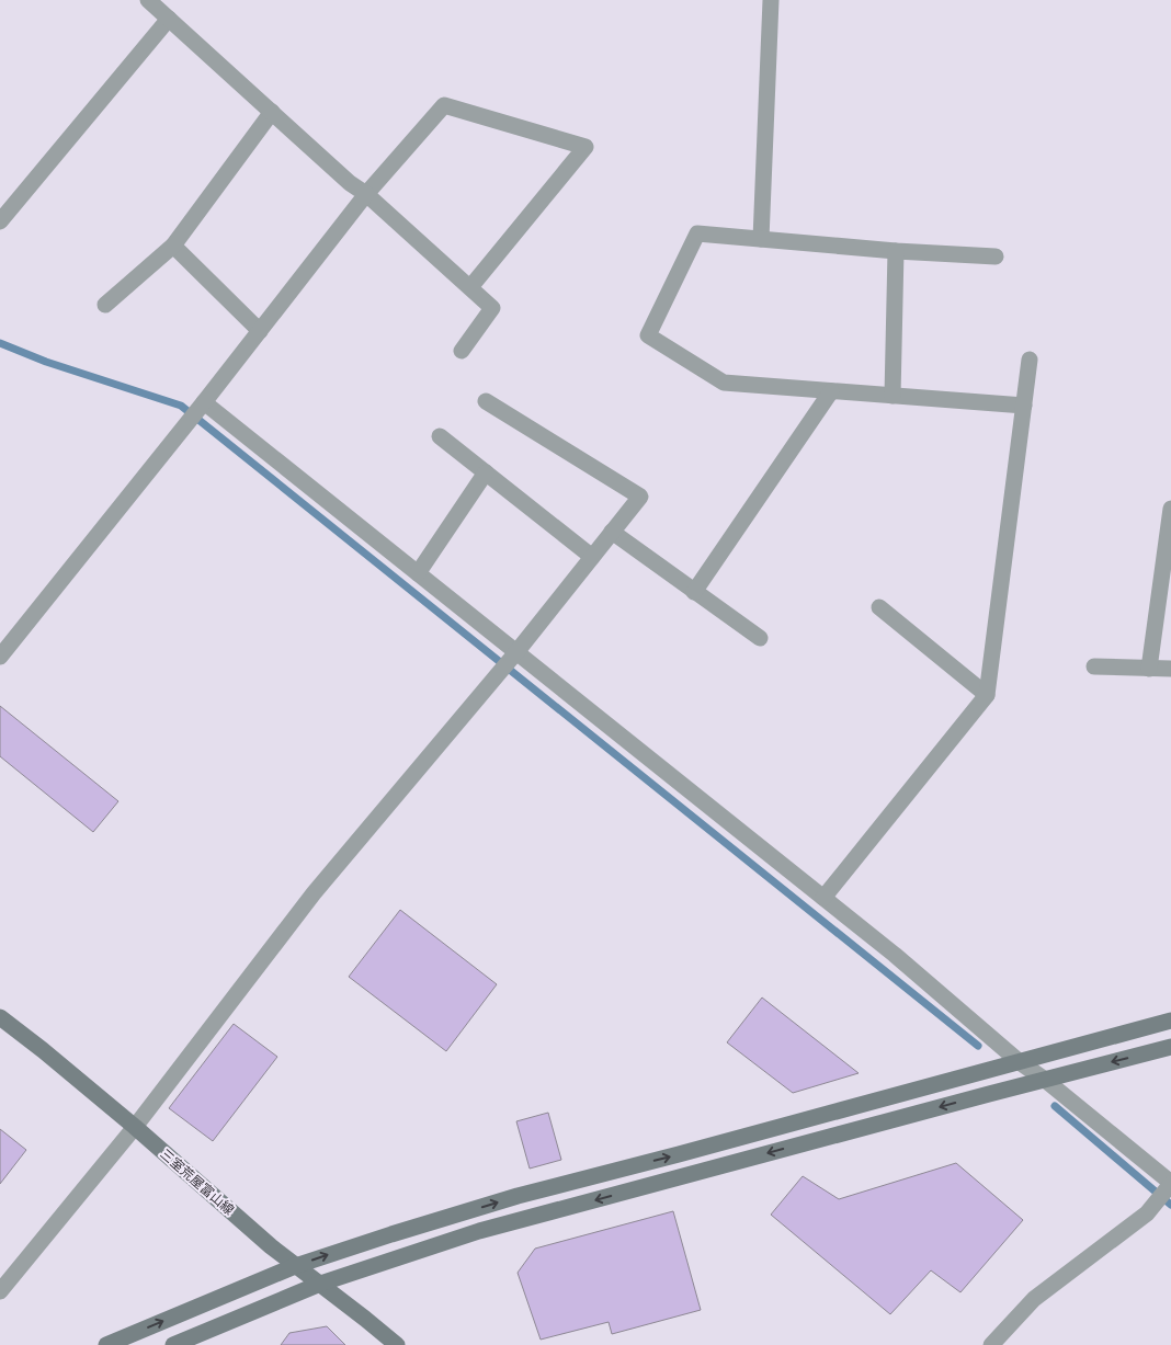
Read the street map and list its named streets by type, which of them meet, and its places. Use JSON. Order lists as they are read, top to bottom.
{
  "streets": {
    "street": ["三室荒屋富山線"]
  }
}
